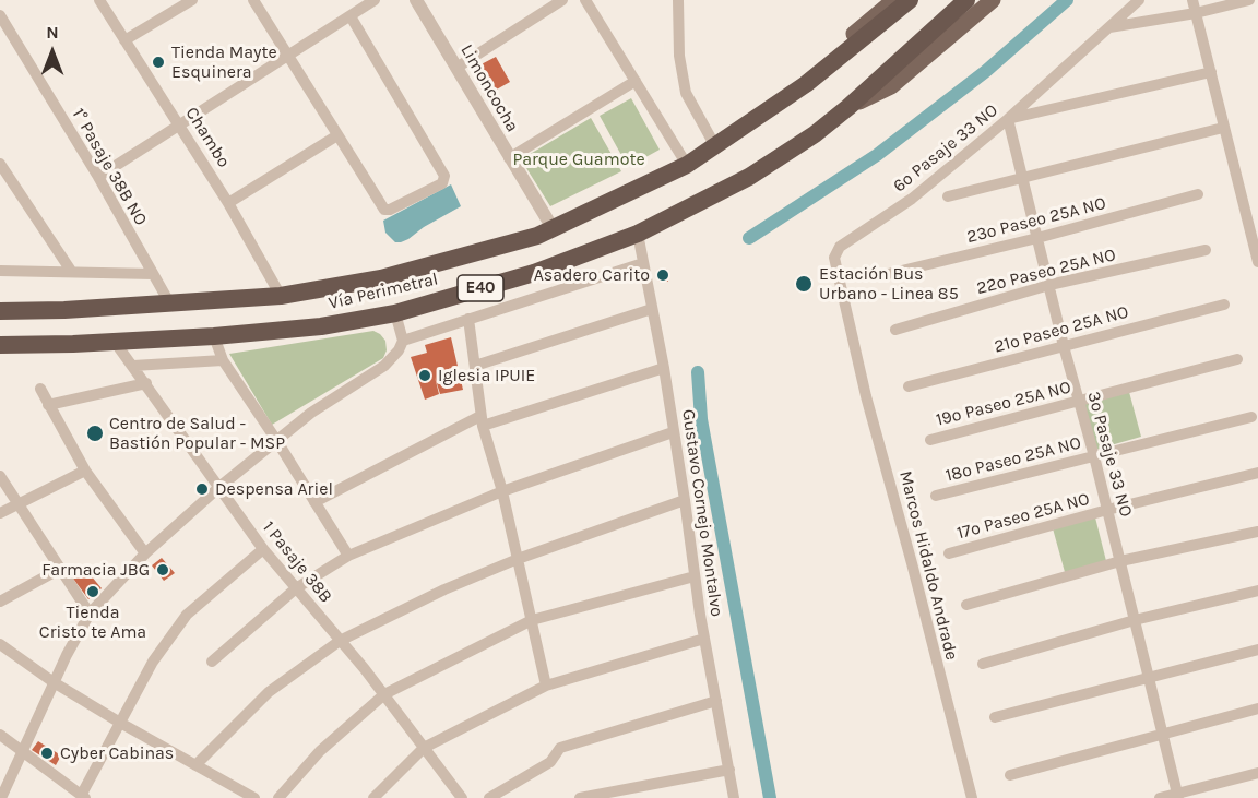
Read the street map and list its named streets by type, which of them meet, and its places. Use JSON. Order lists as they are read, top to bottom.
{
  "streets": {
    "highway": ["E40", "Vía Perimetral"],
    "street": [
      "Limoncocha",
      "Chambo",
      "6º Pasaje 33 NO",
      "1° Pasaje 38B NO",
      "23º Paseo 25A NO",
      "22º Paseo 25A NO",
      "21º Paseo 25A NO",
      "19º Paseo 25A NO",
      "3º Pasaje 33 NO",
      "18º Paseo 25A NO",
      "Gustavo Cornejo Montalvo",
      "17º Paseo 25A NO",
      "1 Pasaje 38B",
      "Marcos Hidaldo Andrade"
    ]
  },
  "crossings": [
    ["Limoncocha", "Vía Perimetral"],
    ["Chambo", "Vía Perimetral"],
    ["6º Pasaje 33 NO", "3º Pasaje 33 NO"],
    ["6º Pasaje 33 NO", "Marcos Hidaldo Andrade"],
    ["1° Pasaje 38B NO", "Vía Perimetral"],
    ["23º Paseo 25A NO", "3º Pasaje 33 NO"],
    ["22º Paseo 25A NO", "3º Pasaje 33 NO"],
    ["Vía Perimetral", "Gustavo Cornejo Montalvo"],
    ["Vía Perimetral", "1 Pasaje 38B"],
    ["21º Paseo 25A NO", "3º Pasaje 33 NO"],
    ["19º Paseo 25A NO", "3º Pasaje 33 NO"],
    ["3º Pasaje 33 NO", "18º Paseo 25A NO"],
    ["3º Pasaje 33 NO", "17º Paseo 25A NO"]
  ],
  "parks": ["Parque Guamote"],
  "places": [
    "Tienda Mayte Esquinera",
    "Asadero Carito",
    "Estación Bus Urbano - Linea 85",
    "Iglesia IPUIE",
    "Centro de Salud - Bastión Popular - MSP",
    "Despensa Ariel",
    "Farmacia JBG",
    "Tienda Cristo te Ama",
    "Cyber Cabinas"
  ],
  "north": "top"
}
